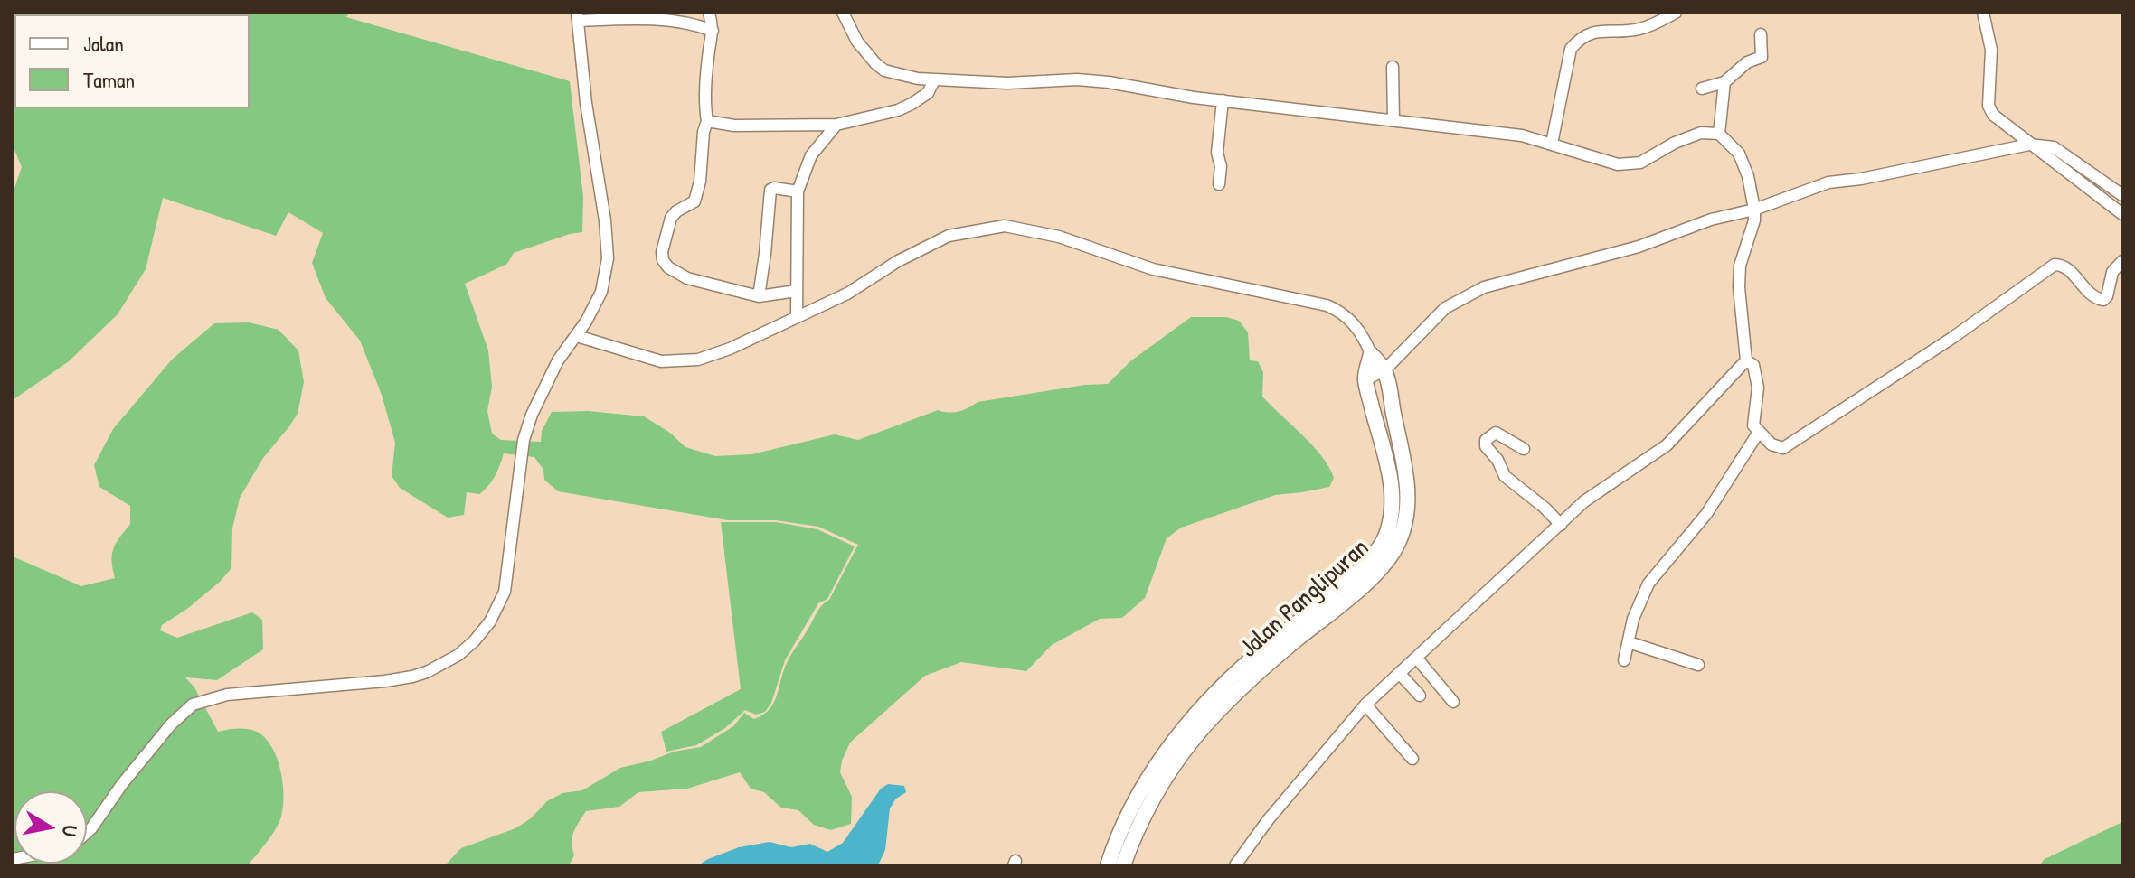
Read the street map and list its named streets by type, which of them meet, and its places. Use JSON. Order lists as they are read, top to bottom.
{
  "streets": {
    "main road": ["Jalan Panglipuran"]
  },
  "legend": ["Jalan", "Taman"],
  "north": "right"
}
